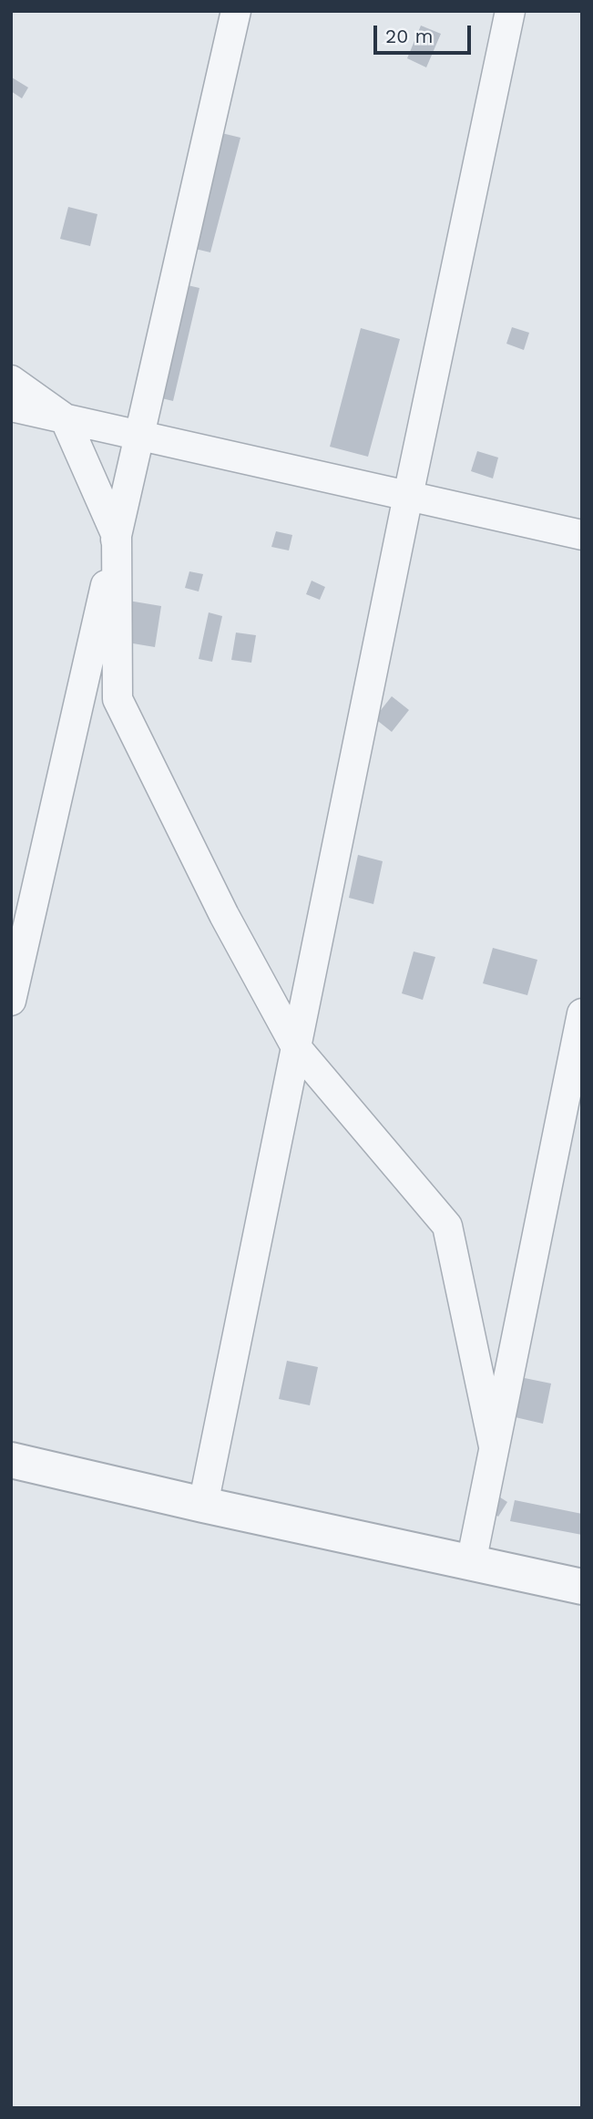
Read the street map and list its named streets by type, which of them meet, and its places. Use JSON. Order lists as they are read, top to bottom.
{
  "scale_bar": "20 m"
}
